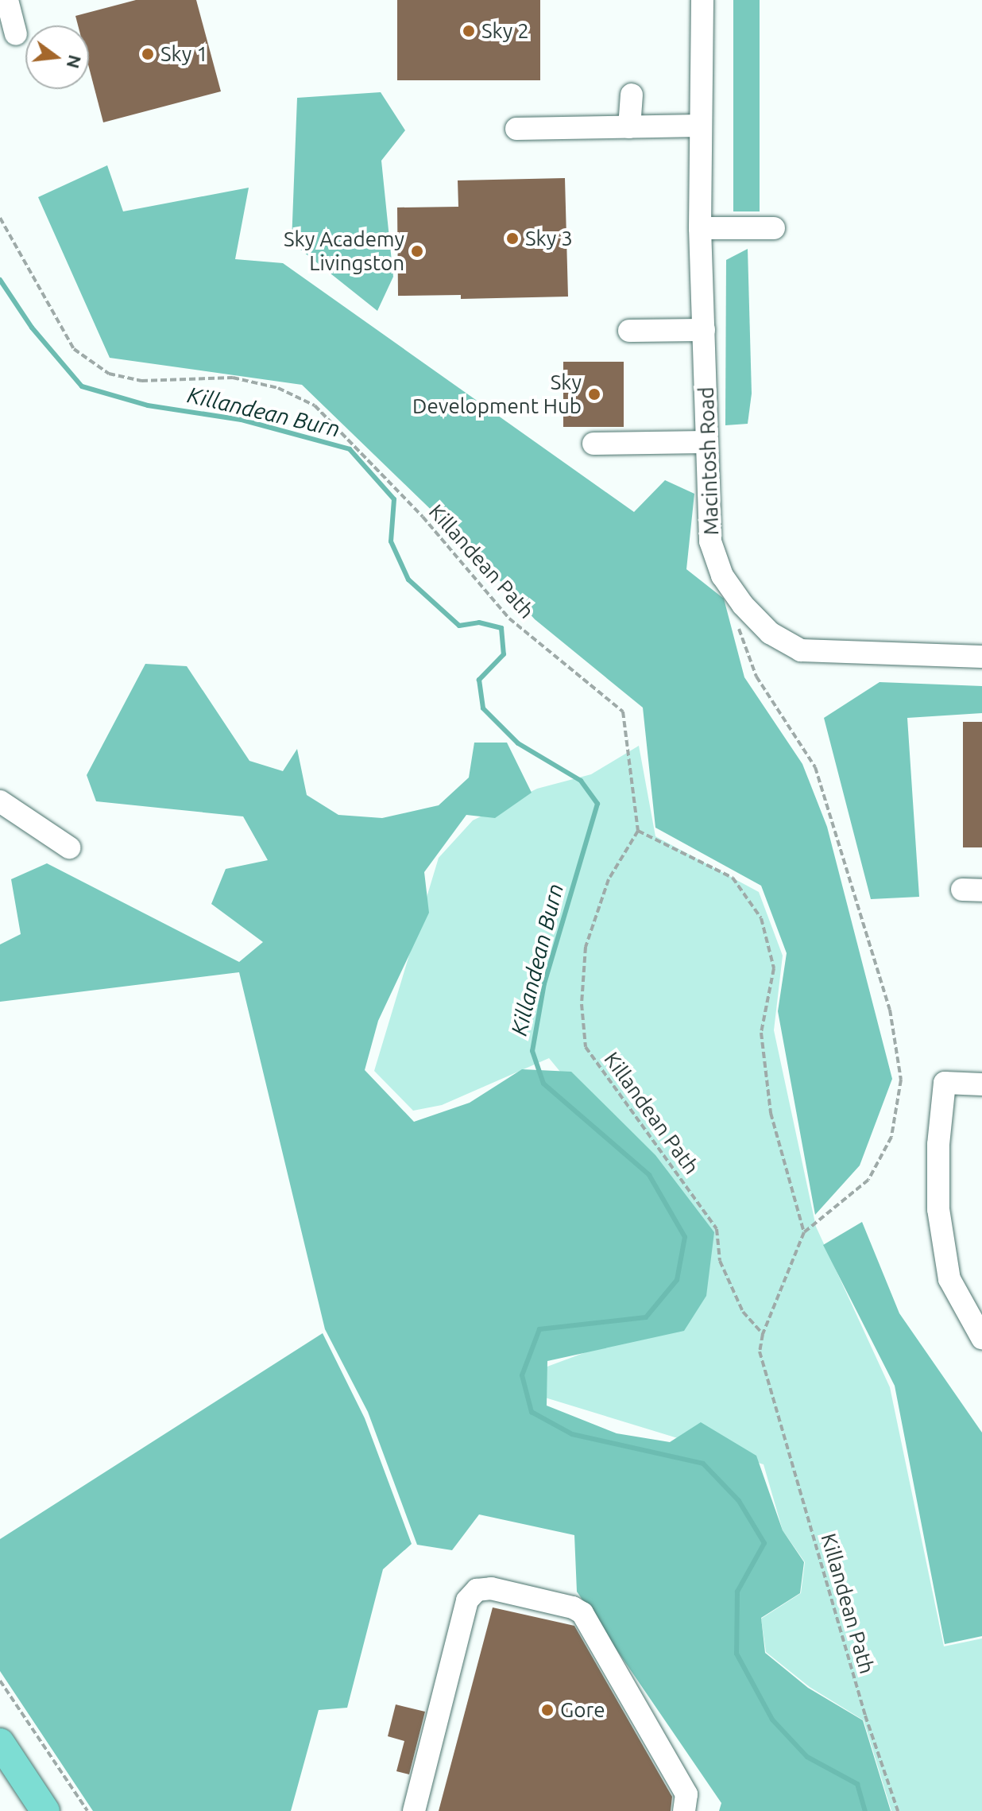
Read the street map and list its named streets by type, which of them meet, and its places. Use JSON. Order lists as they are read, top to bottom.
{
  "streets": {
    "street": ["Macintosh Road"],
    "path": ["Killandean Path"]
  },
  "water": ["Killandean Burn"],
  "places": [
    "Sky 2",
    "Sky 1",
    "Sky 3",
    "Sky Academy Livingston",
    "Sky Development Hub",
    "Gore"
  ],
  "north": "right"
}
